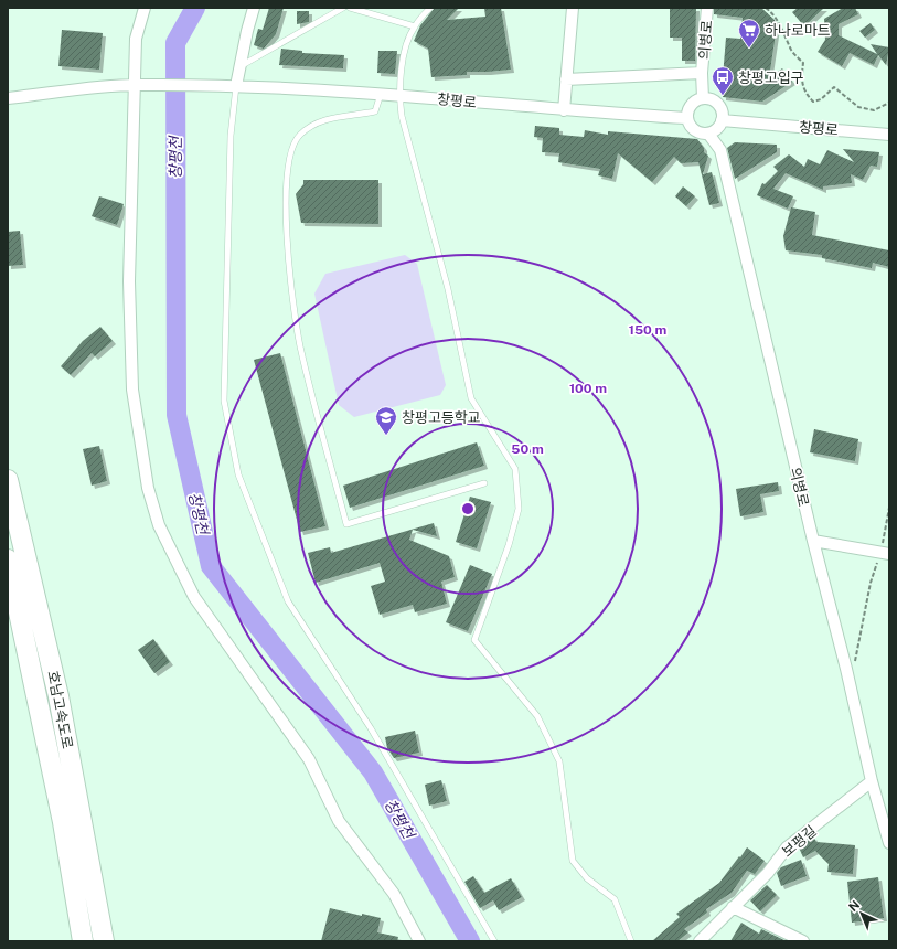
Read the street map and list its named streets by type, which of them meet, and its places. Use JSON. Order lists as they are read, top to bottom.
{
  "streets": {
    "highway": ["호남고속도로"],
    "street": ["의병로", "창평로", "보평길"]
  },
  "crossings": [
    ["의병로", "창평로"],
    ["의병로", "보평길"]
  ],
  "water": ["창평천"],
  "places": {
    "supermarket": ["하나로마트"],
    "bus stop": ["창평고입구"],
    "school or university": ["창평고등학교"]
  },
  "north": "top left",
  "rings": ["150 m", "100 m", "50 m"]
}
